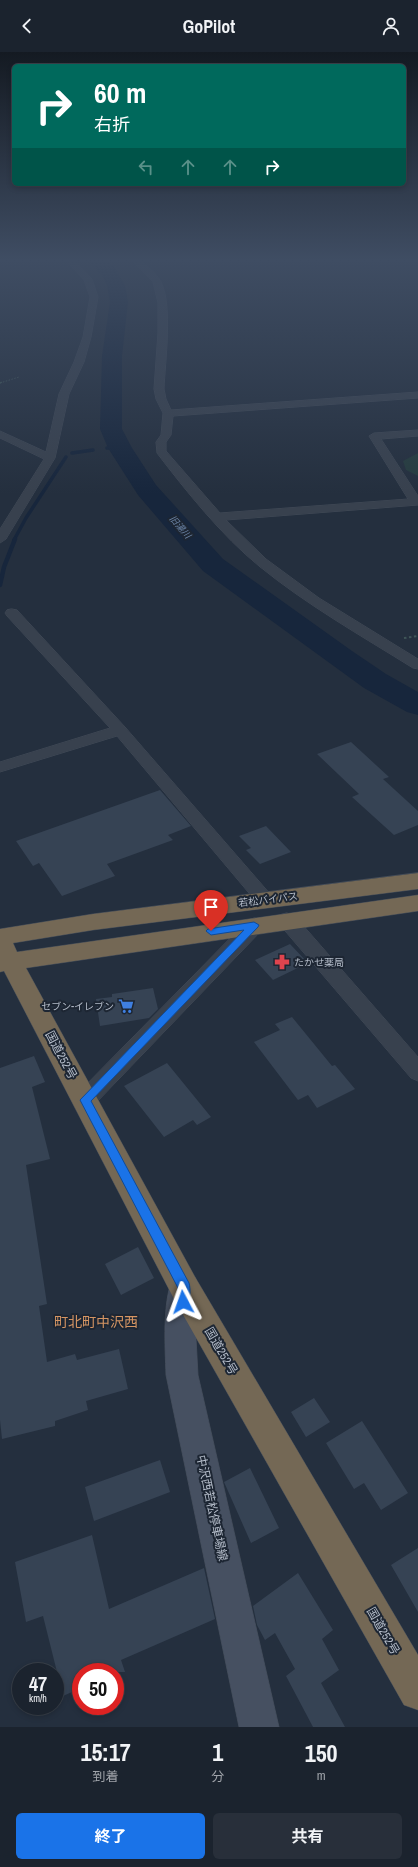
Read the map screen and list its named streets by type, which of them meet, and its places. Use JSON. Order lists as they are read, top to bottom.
{
  "streets": {
    "highway": ["若松バイパス", "国道252号"],
    "main road": ["中沢西若松停車場線"]
  },
  "crossings": [
    ["若松バイパス", "国道252号"],
    ["国道252号", "中沢西若松停車場線"]
  ],
  "districts": ["町北町中沢西"],
  "water": ["旧湯川"],
  "places": {
    "pharmacy": ["たかせ薬局"],
    "supermarket": ["セブン-イレブン"]
  },
  "page": {
    "header": "GoPilot",
    "turn": ["60 m", "右折"],
    "speed": "47 km/h",
    "limit": "50",
    "eta": [
      "15:17",
      "到着",
      "1",
      "分",
      "150",
      "m"
    ],
    "buttons": ["終了", "共有"]
  }
}
